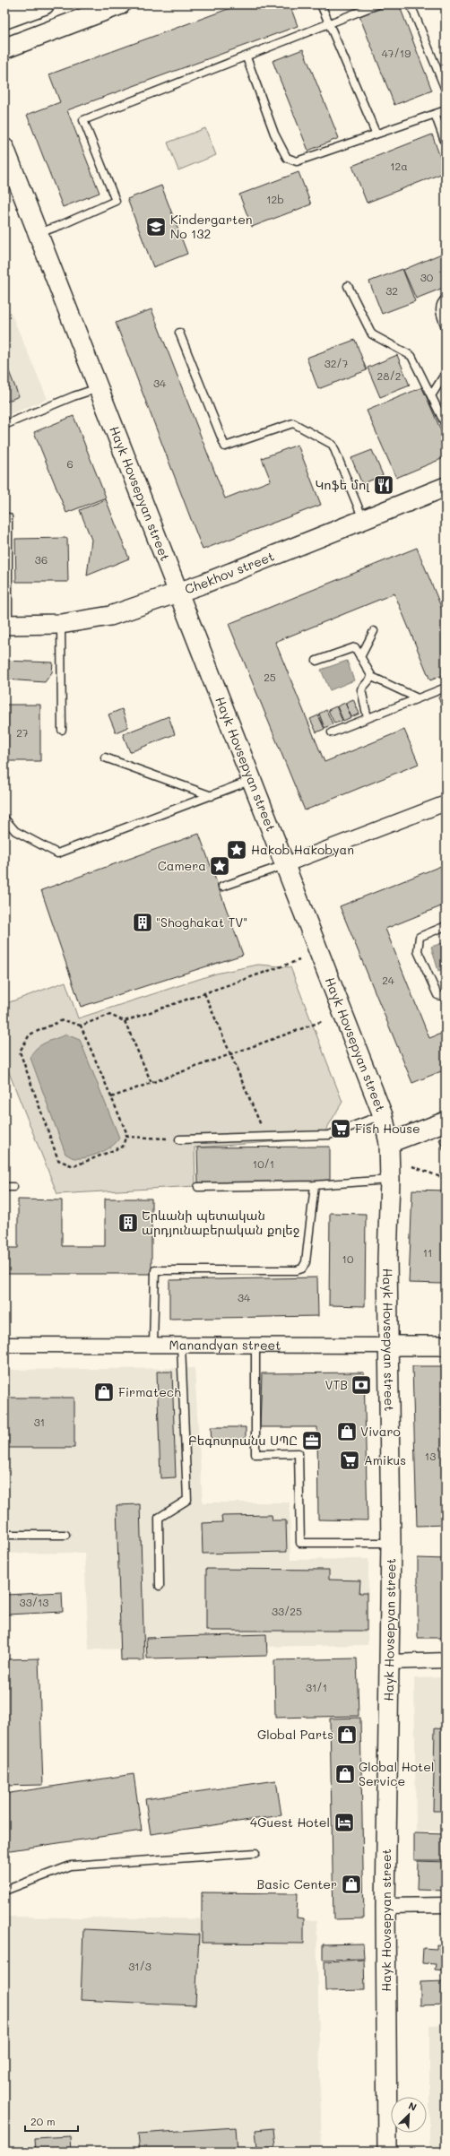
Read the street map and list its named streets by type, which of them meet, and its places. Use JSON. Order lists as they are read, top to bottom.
{
  "streets": {
    "street": ["Hayk Hovsepyan street", "Chekhov street", "Manandyan street"]
  },
  "crossings": [
    ["Hayk Hovsepyan street", "Chekhov street"],
    ["Hayk Hovsepyan street", "Manandyan street"]
  ],
  "places": {
    "school or university": ["Kindergarten No 132"],
    "restaurant": ["Կոֆե մոլ"],
    "place": ["Hakob Hakobyan", "Camera"],
    "building": ["\"Shoghakat TV\"", "Երևանի պետական արդյունաբերական քոլեջ"],
    "supermarket": ["Fish House", "Amikus"],
    "bank": ["VTB"],
    "shop": [
      "Firmatech",
      "Vivaro",
      "Global Parts",
      "Global Hotel Service",
      "Basic Center"
    ],
    "office": ["Բեգոտրանս ՍՊԸ"],
    "hotel": ["4Guest Hotel"]
  },
  "house_numbers": [
    "47/19",
    "12a",
    "12b",
    "30",
    "32",
    "32/7",
    "28/2",
    "34",
    "6",
    "36",
    "25",
    "27",
    "24",
    "10/1",
    "11",
    "10",
    "34",
    "31",
    "13",
    "33/13",
    "33/25",
    "31/1",
    "31/3"
  ],
  "scale_bar": "20 m",
  "north": "top right"
}
